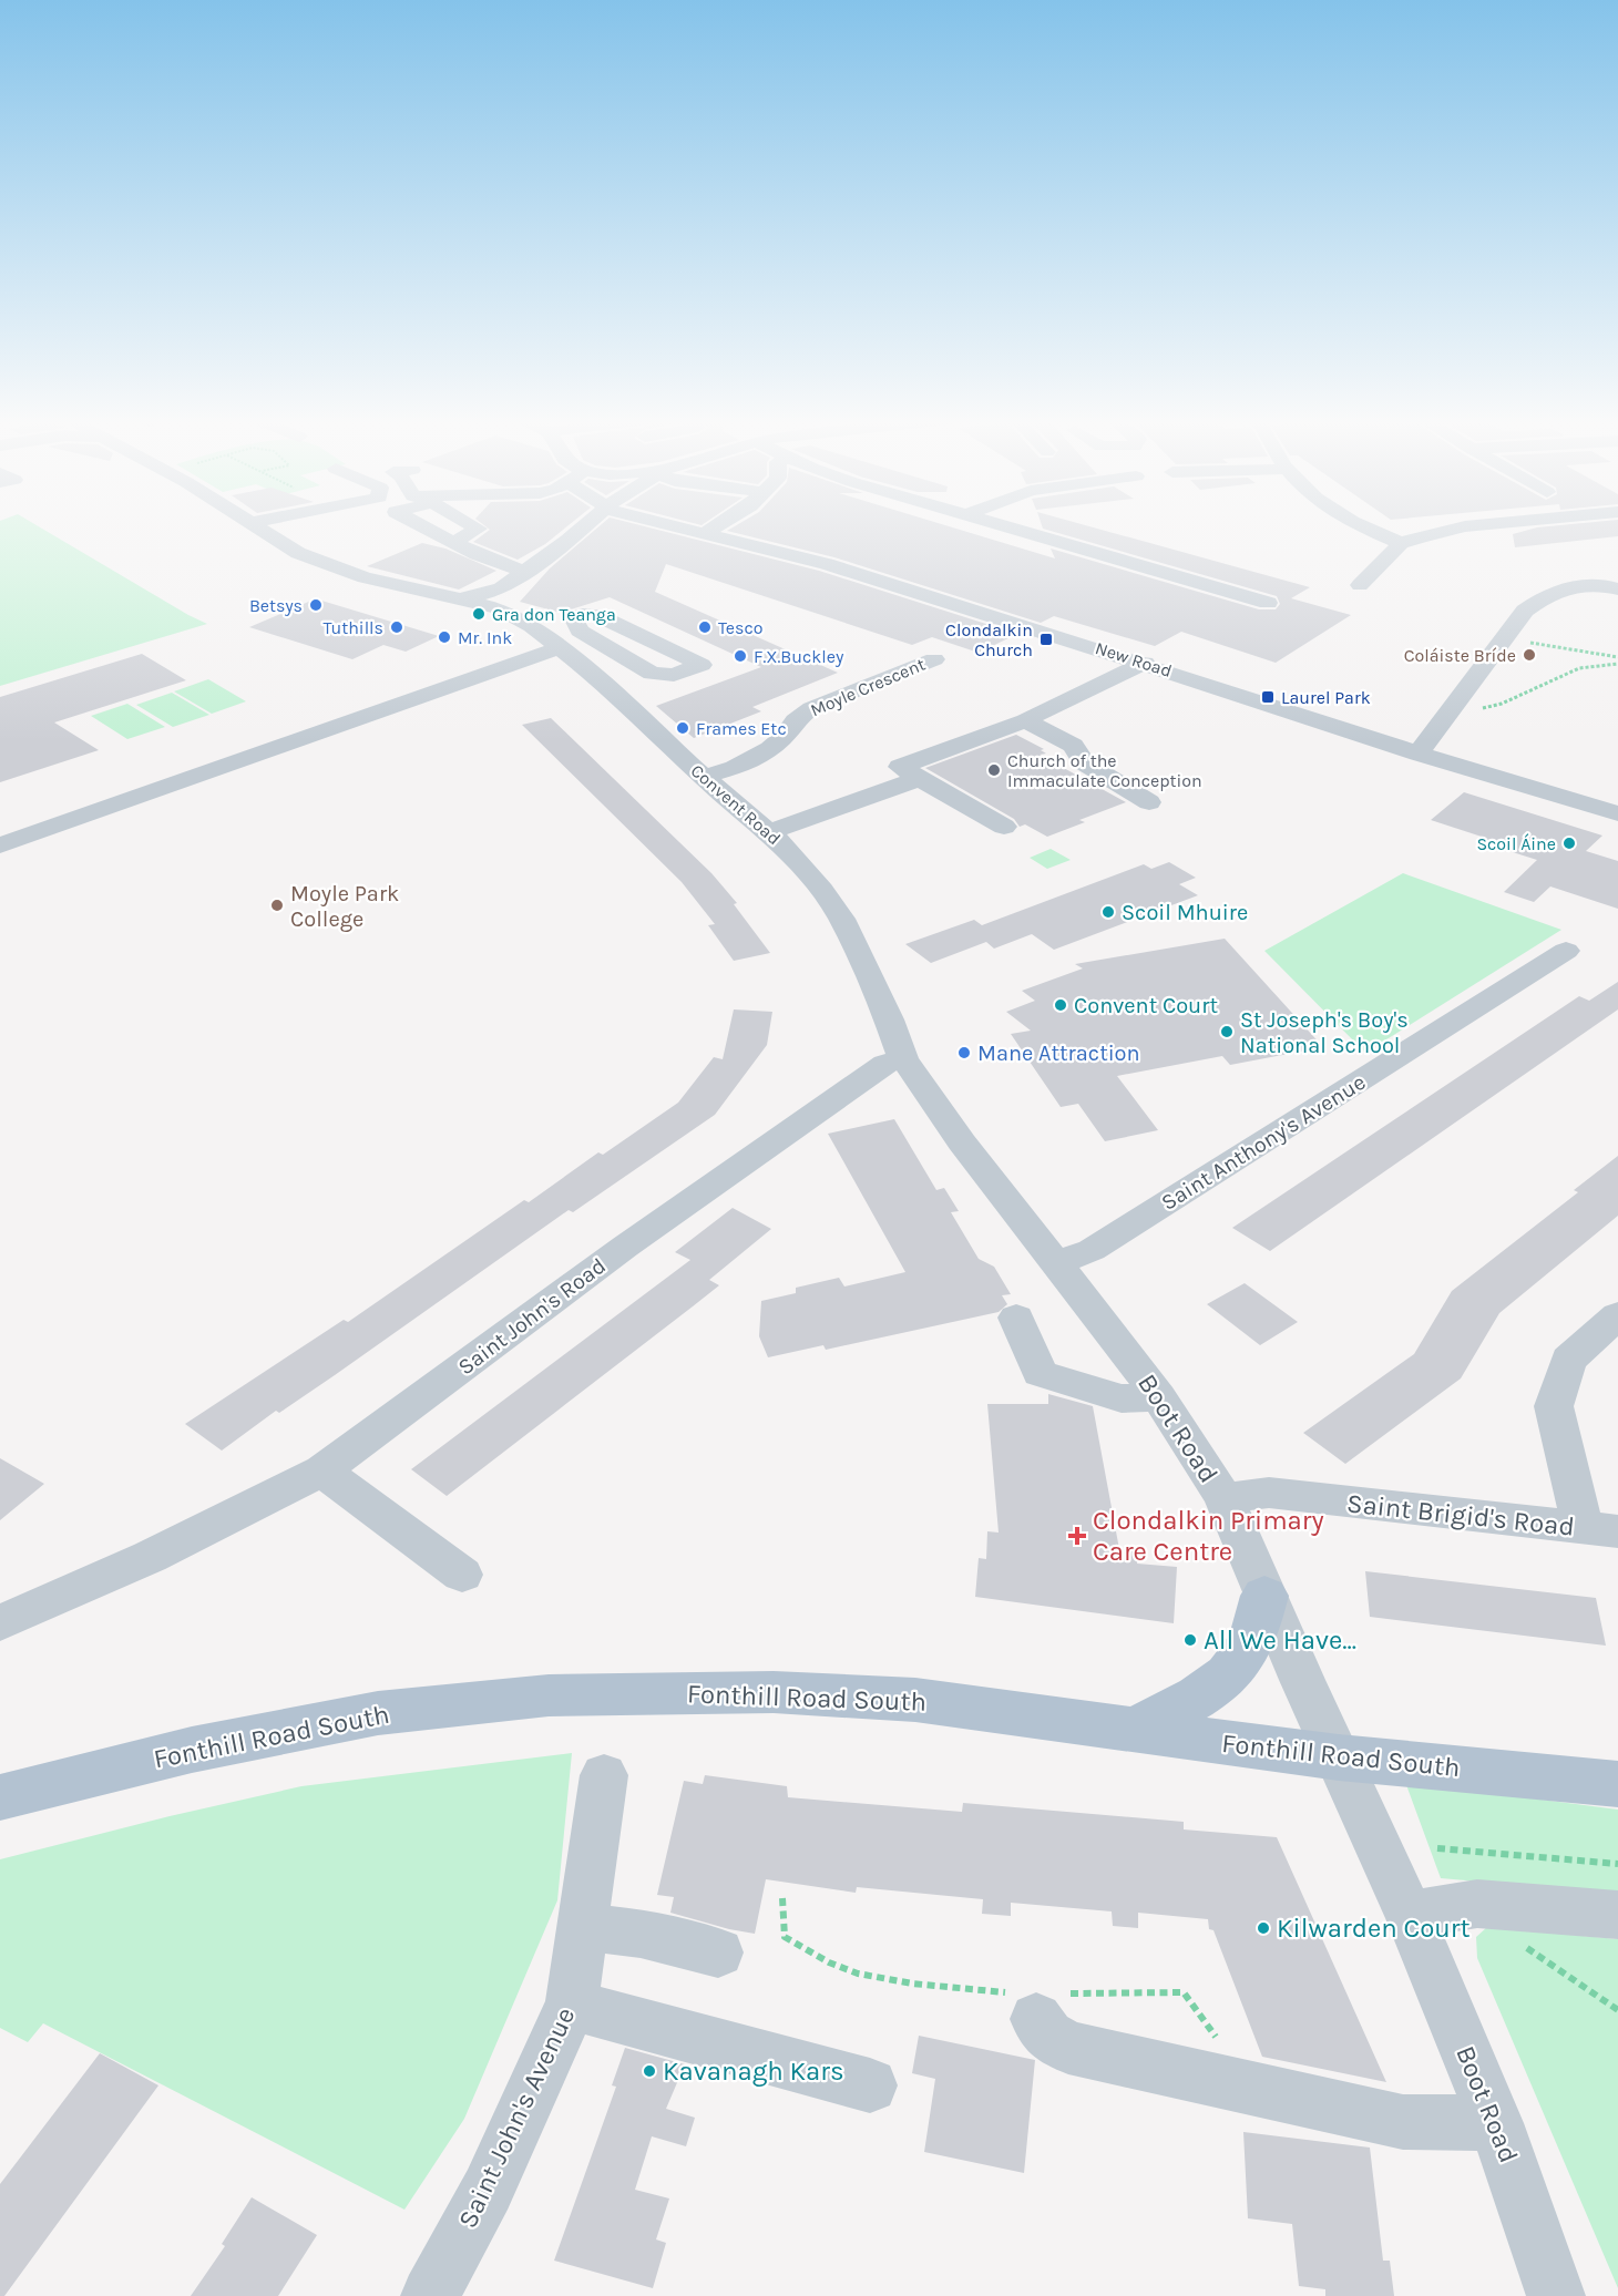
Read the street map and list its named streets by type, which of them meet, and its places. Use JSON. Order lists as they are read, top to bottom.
{
  "streets": {
    "main road": ["Fonthill Road South"],
    "street": [
      "New Road",
      "Moyle Crescent",
      "Convent Road",
      "Saint Anthony's Avenue",
      "Saint John's Road",
      "Boot Road",
      "Saint Brigid's Road",
      "Saint John's Avenue"
    ]
  },
  "crossings": [
    ["Moyle Crescent", "Convent Road"],
    ["Convent Road", "Saint John's Road"],
    ["Convent Road", "Boot Road"],
    ["Saint Anthony's Avenue", "Boot Road"],
    ["Saint John's Road", "Boot Road"],
    ["Boot Road", "Saint Brigid's Road"],
    ["Boot Road", "Fonthill Road South"]
  ],
  "places": {
    "other": [
      "Betsys",
      "Gra don Teanga",
      "Tuthills",
      "Tesco",
      "Mr. Ink",
      "Coláiste Bríde",
      "F.X.Buckley",
      "Frames Etc",
      "Church of the Immaculate Conception",
      "Scoil Áine",
      "Moyle Park College",
      "Scoil Mhuire",
      "Convent Court",
      "St Joseph's Boy's National School",
      "Mane Attraction",
      "All We Have...",
      "Kilwarden Court",
      "Kavanagh Kars"
    ],
    "transit": ["Clondalkin Church", "Laurel Park"],
    "health": ["Clondalkin Primary Care Centre"]
  }
}
